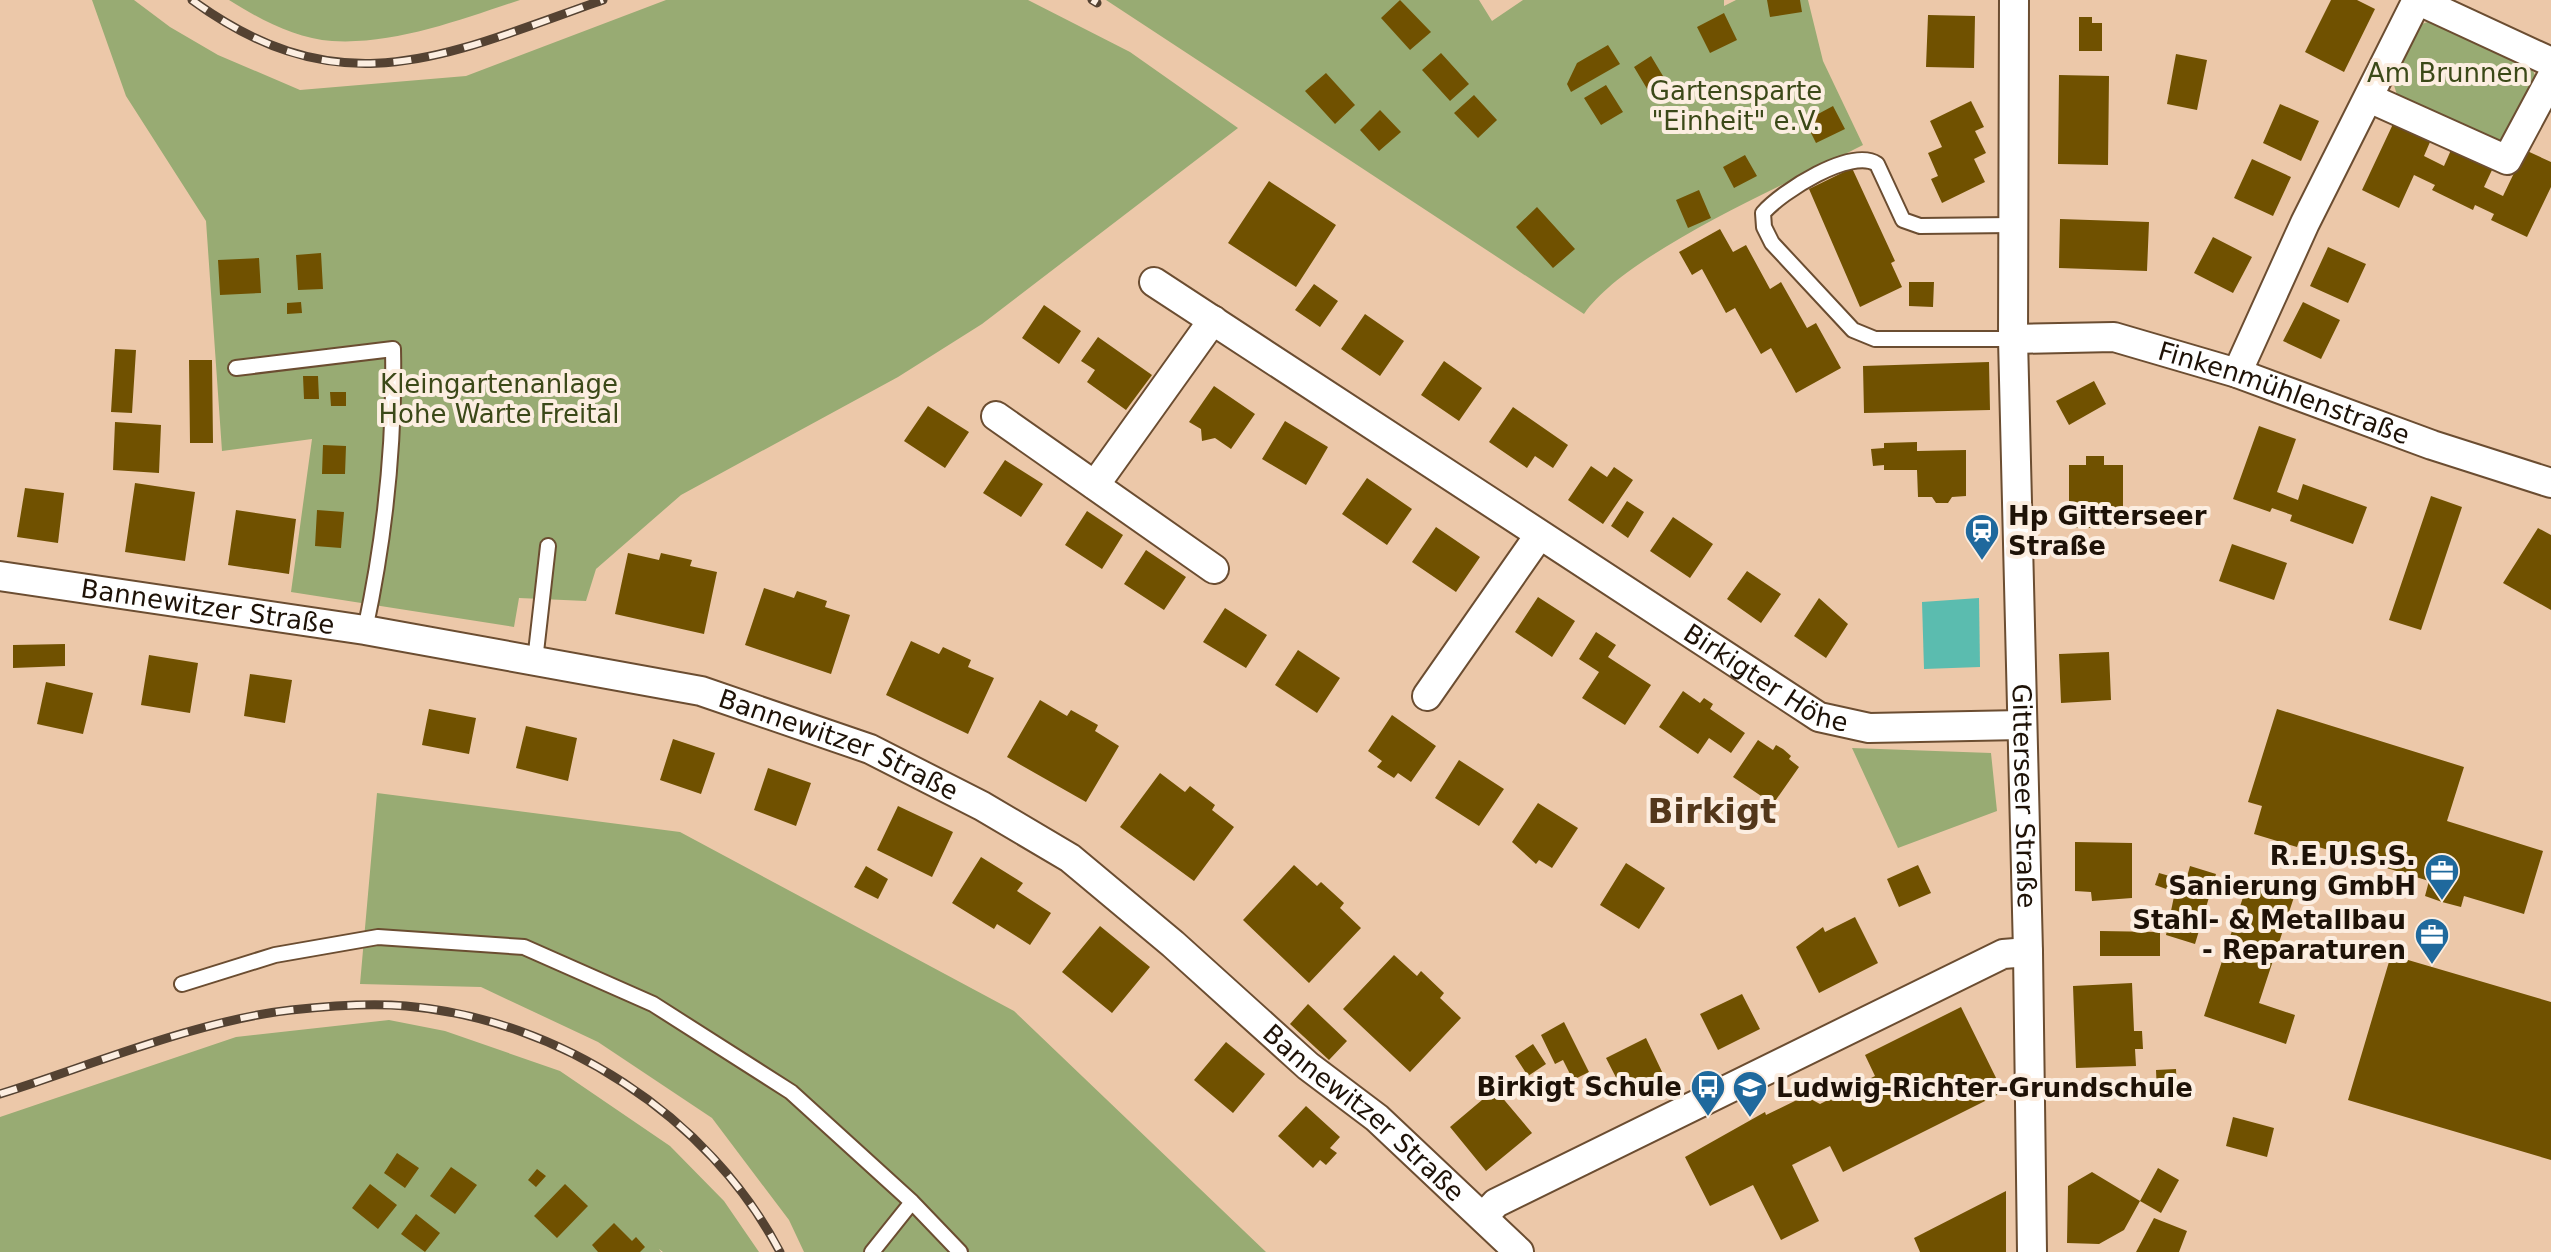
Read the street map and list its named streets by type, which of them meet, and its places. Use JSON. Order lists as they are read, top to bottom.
{
  "streets": {
    "street": [
      "Finkenmühlenstraße",
      "Bannewitzer Straße",
      "Birkigter Höhe",
      "Gitterseer Straße"
    ]
  },
  "crossings": [
    ["Finkenmühlenstraße", "Gitterseer Straße"],
    ["Birkigter Höhe", "Gitterseer Straße"]
  ],
  "districts": ["Birkigt"],
  "parks": ["Am Brunnen", "Gartensparte \"Einheit\" e.V.", "Kleingartenanlage Hohe Warte Freital"],
  "places": {
    "station": ["Hp Gitterseer Straße"],
    "office": ["R.E.U.S.S. Sanierung GmbH", "Stahl- & Metallbau - Reparaturen"],
    "bus stop": ["Birkigt Schule"],
    "school or university": ["Ludwig-Richter-Grundschule"]
  }
}
